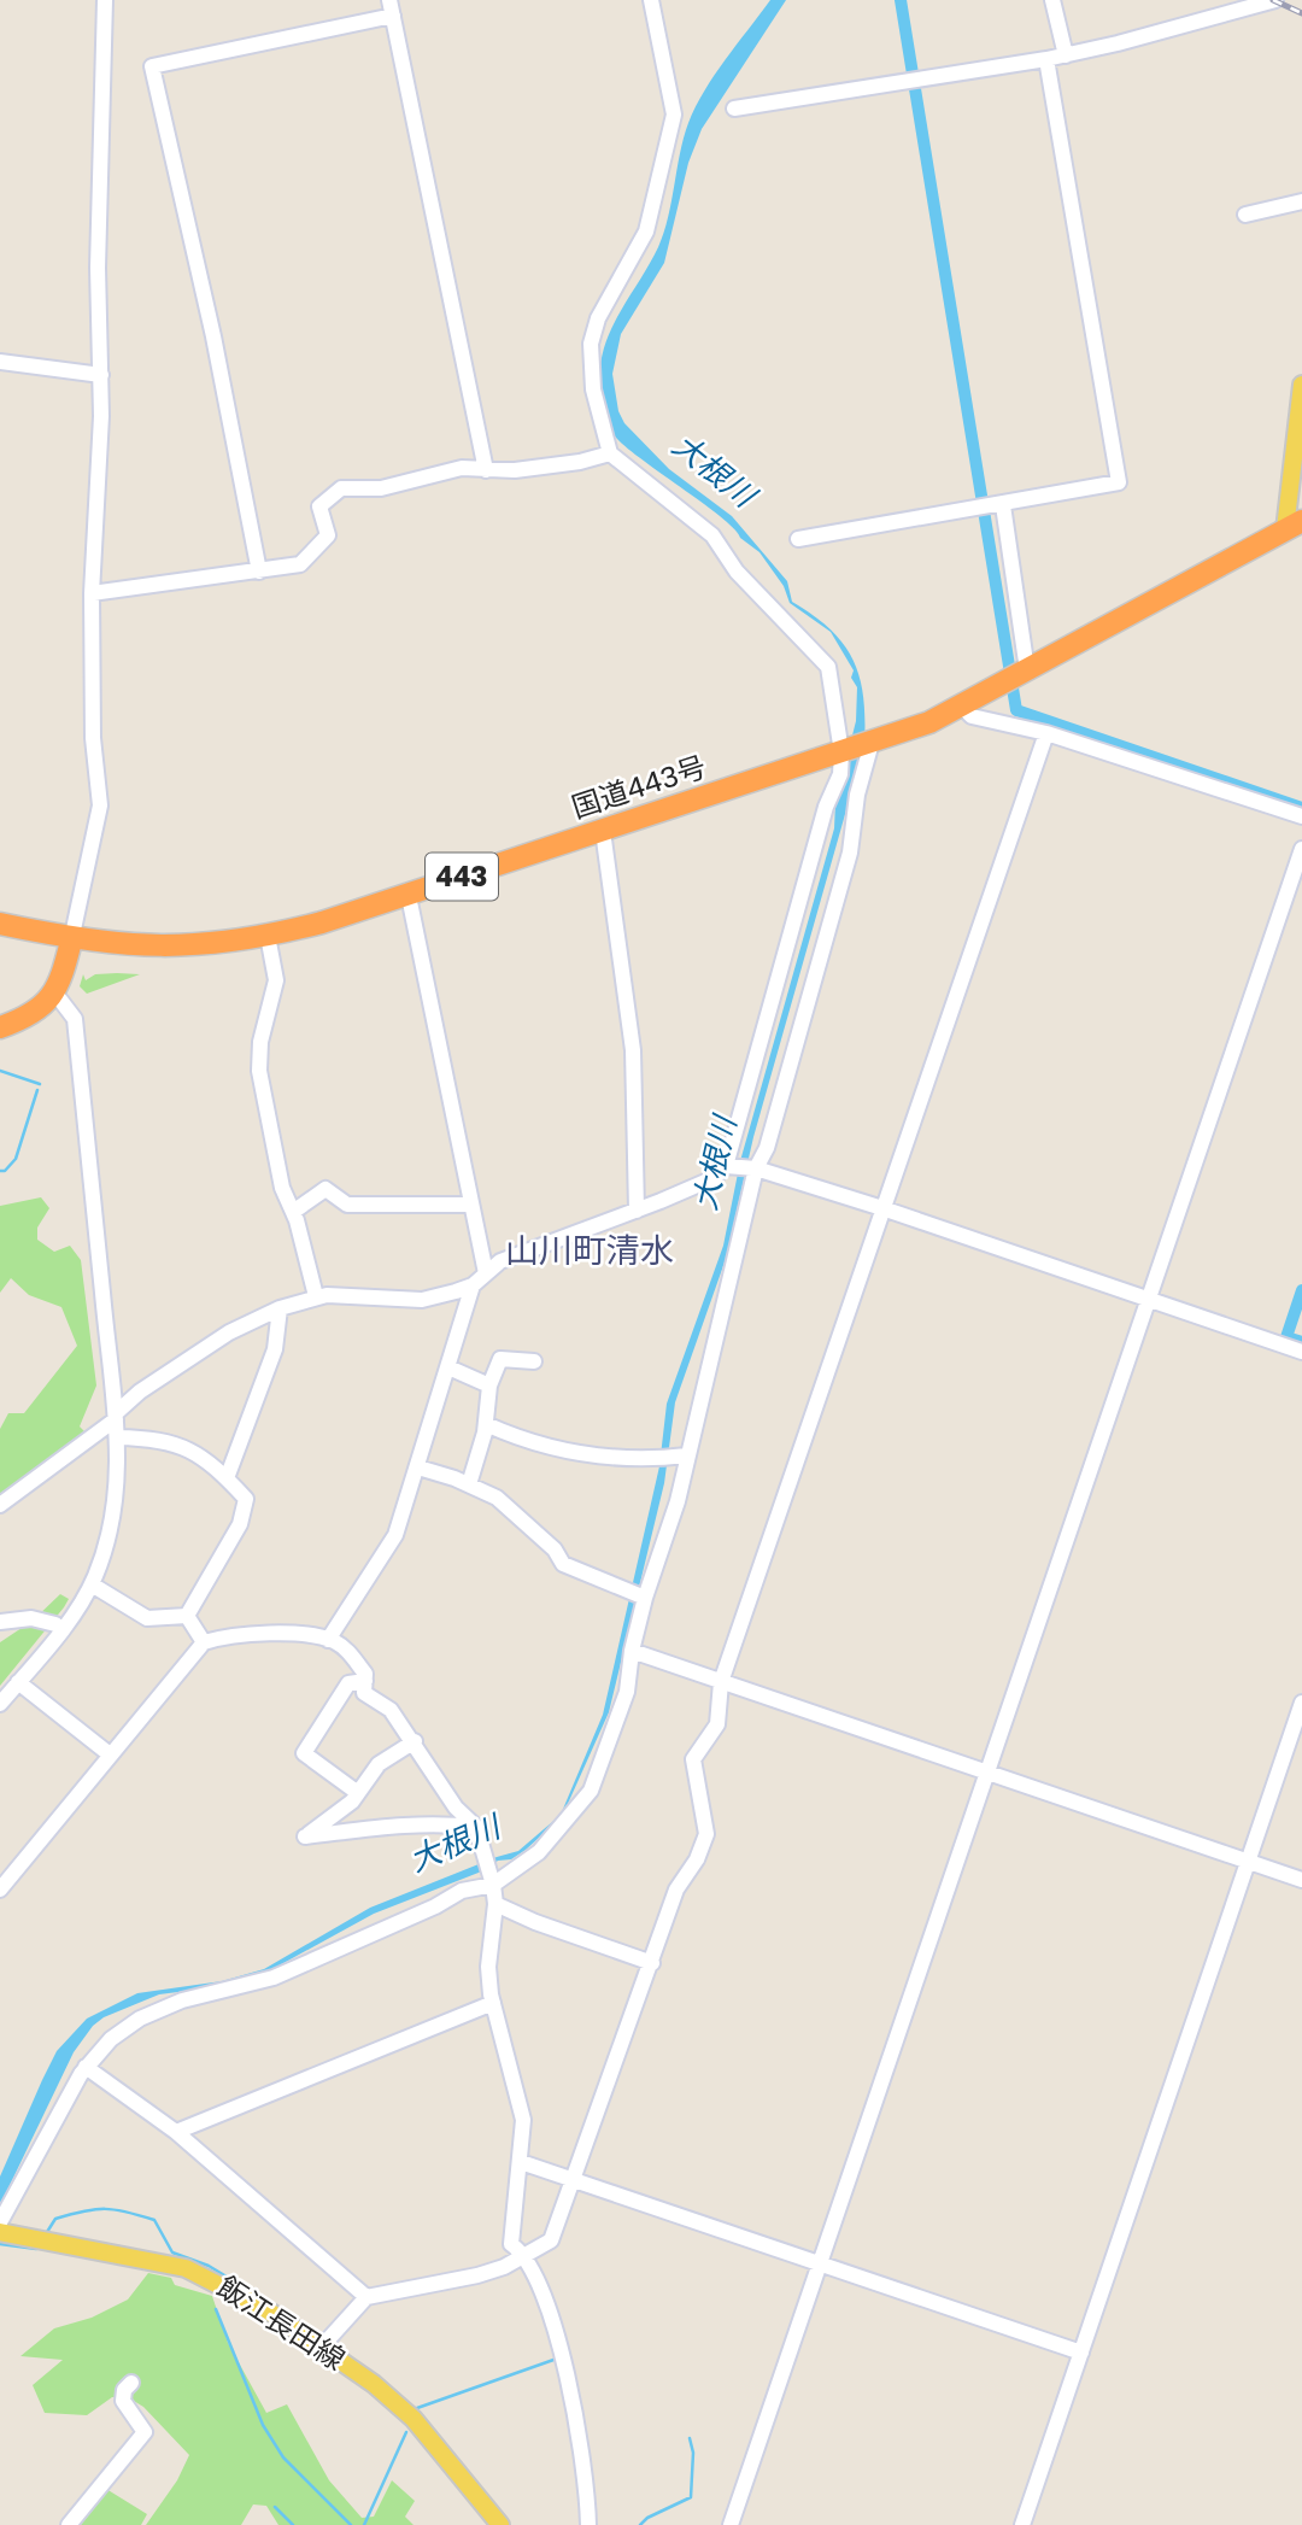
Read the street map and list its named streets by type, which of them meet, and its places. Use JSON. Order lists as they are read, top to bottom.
{
  "streets": {
    "highway": ["国道443号", "443"],
    "main road": ["飯江長田線"]
  },
  "crossings": [
    ["国道443号", "443"]
  ],
  "districts": ["山川町清水"],
  "water": ["大根川"]
}
